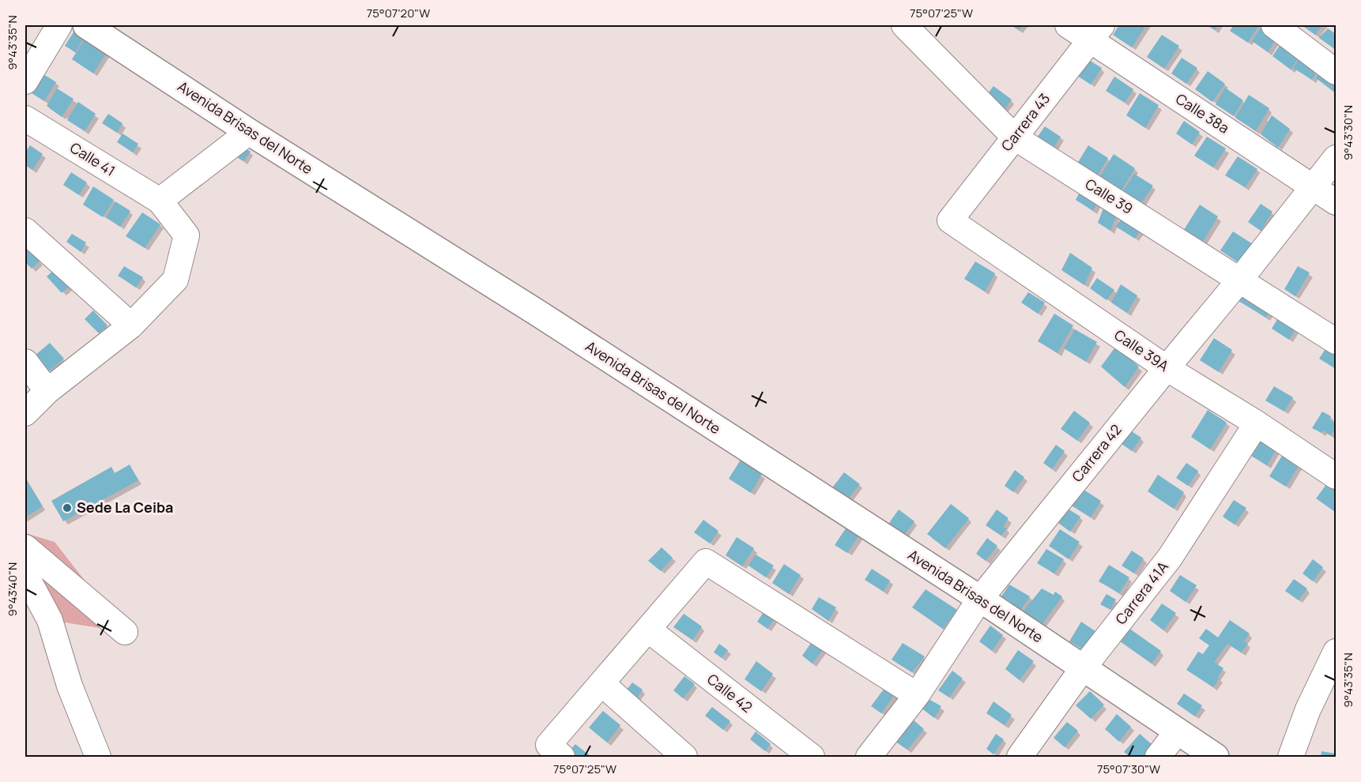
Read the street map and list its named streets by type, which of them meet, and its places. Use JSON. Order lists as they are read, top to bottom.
{
  "streets": {
    "street": [
      "Calle 38a",
      "Carrera 43",
      "Avenida Brisas del Norte",
      "Calle 41",
      "Calle 39",
      "Calle 39A",
      "Carrera 42",
      "Carrera 41A",
      "Calle 42"
    ]
  },
  "crossings": [
    ["Calle 38a", "Carrera 43"],
    ["Calle 38a", "Carrera 42"],
    ["Carrera 43", "Calle 39"],
    ["Carrera 43", "Calle 39A"],
    ["Avenida Brisas del Norte", "Carrera 42"],
    ["Avenida Brisas del Norte", "Carrera 41A"],
    ["Calle 39", "Carrera 42"],
    ["Calle 39A", "Carrera 42"],
    ["Calle 39A", "Carrera 41A"]
  ],
  "places": ["Sede La Ceiba"],
  "coordinates": [
    "75°07'20\"W",
    "75°07'25\"W",
    "9°43'35\"N",
    "9°43'30\"N",
    "9°43'40\"N",
    "75°07'30\"W"
  ]
}
